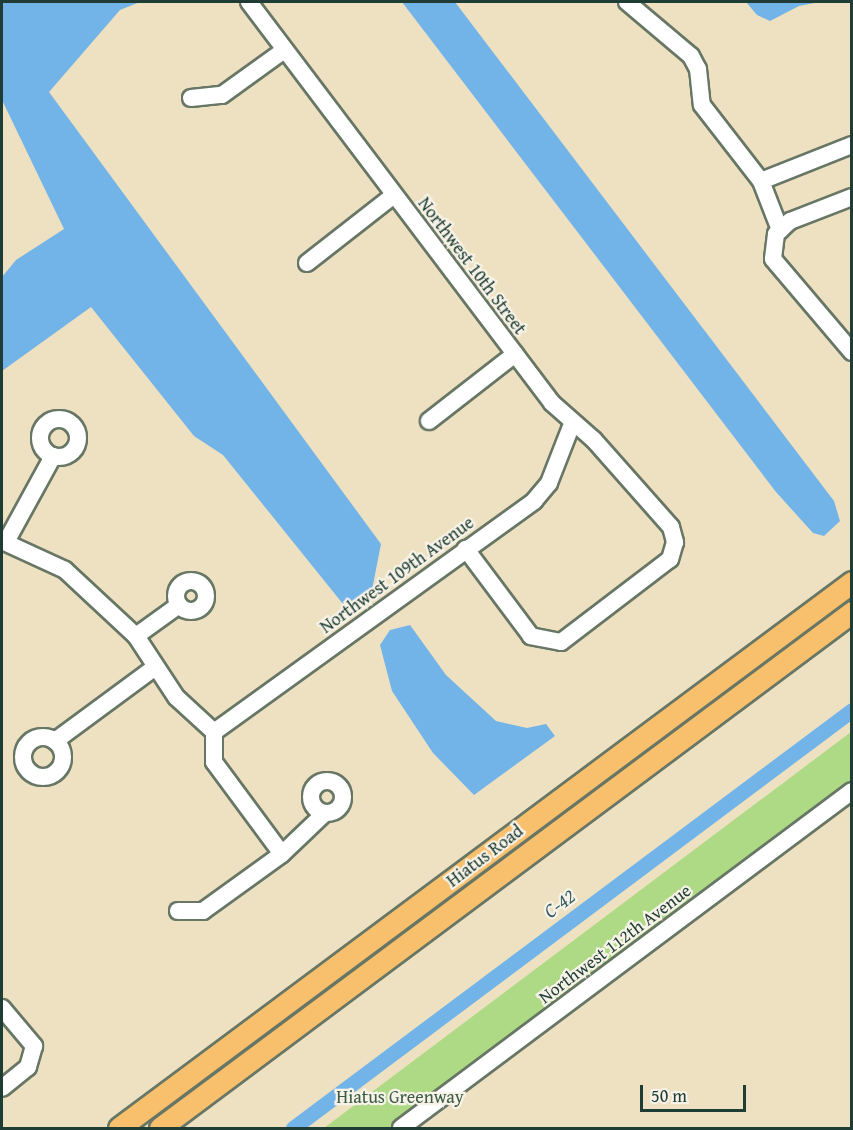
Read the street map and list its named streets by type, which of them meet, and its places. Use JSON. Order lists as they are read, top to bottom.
{
  "streets": {
    "main road": ["Hiatus Road"],
    "street": ["Northwest 10th Street", "Northwest 109th Avenue", "Northwest 112th Avenue"]
  },
  "crossings": [
    ["Northwest 10th Street", "Northwest 109th Avenue"]
  ],
  "water": ["C-42"],
  "parks": ["Hiatus Greenway"],
  "scale_bar": "50 m"
}
